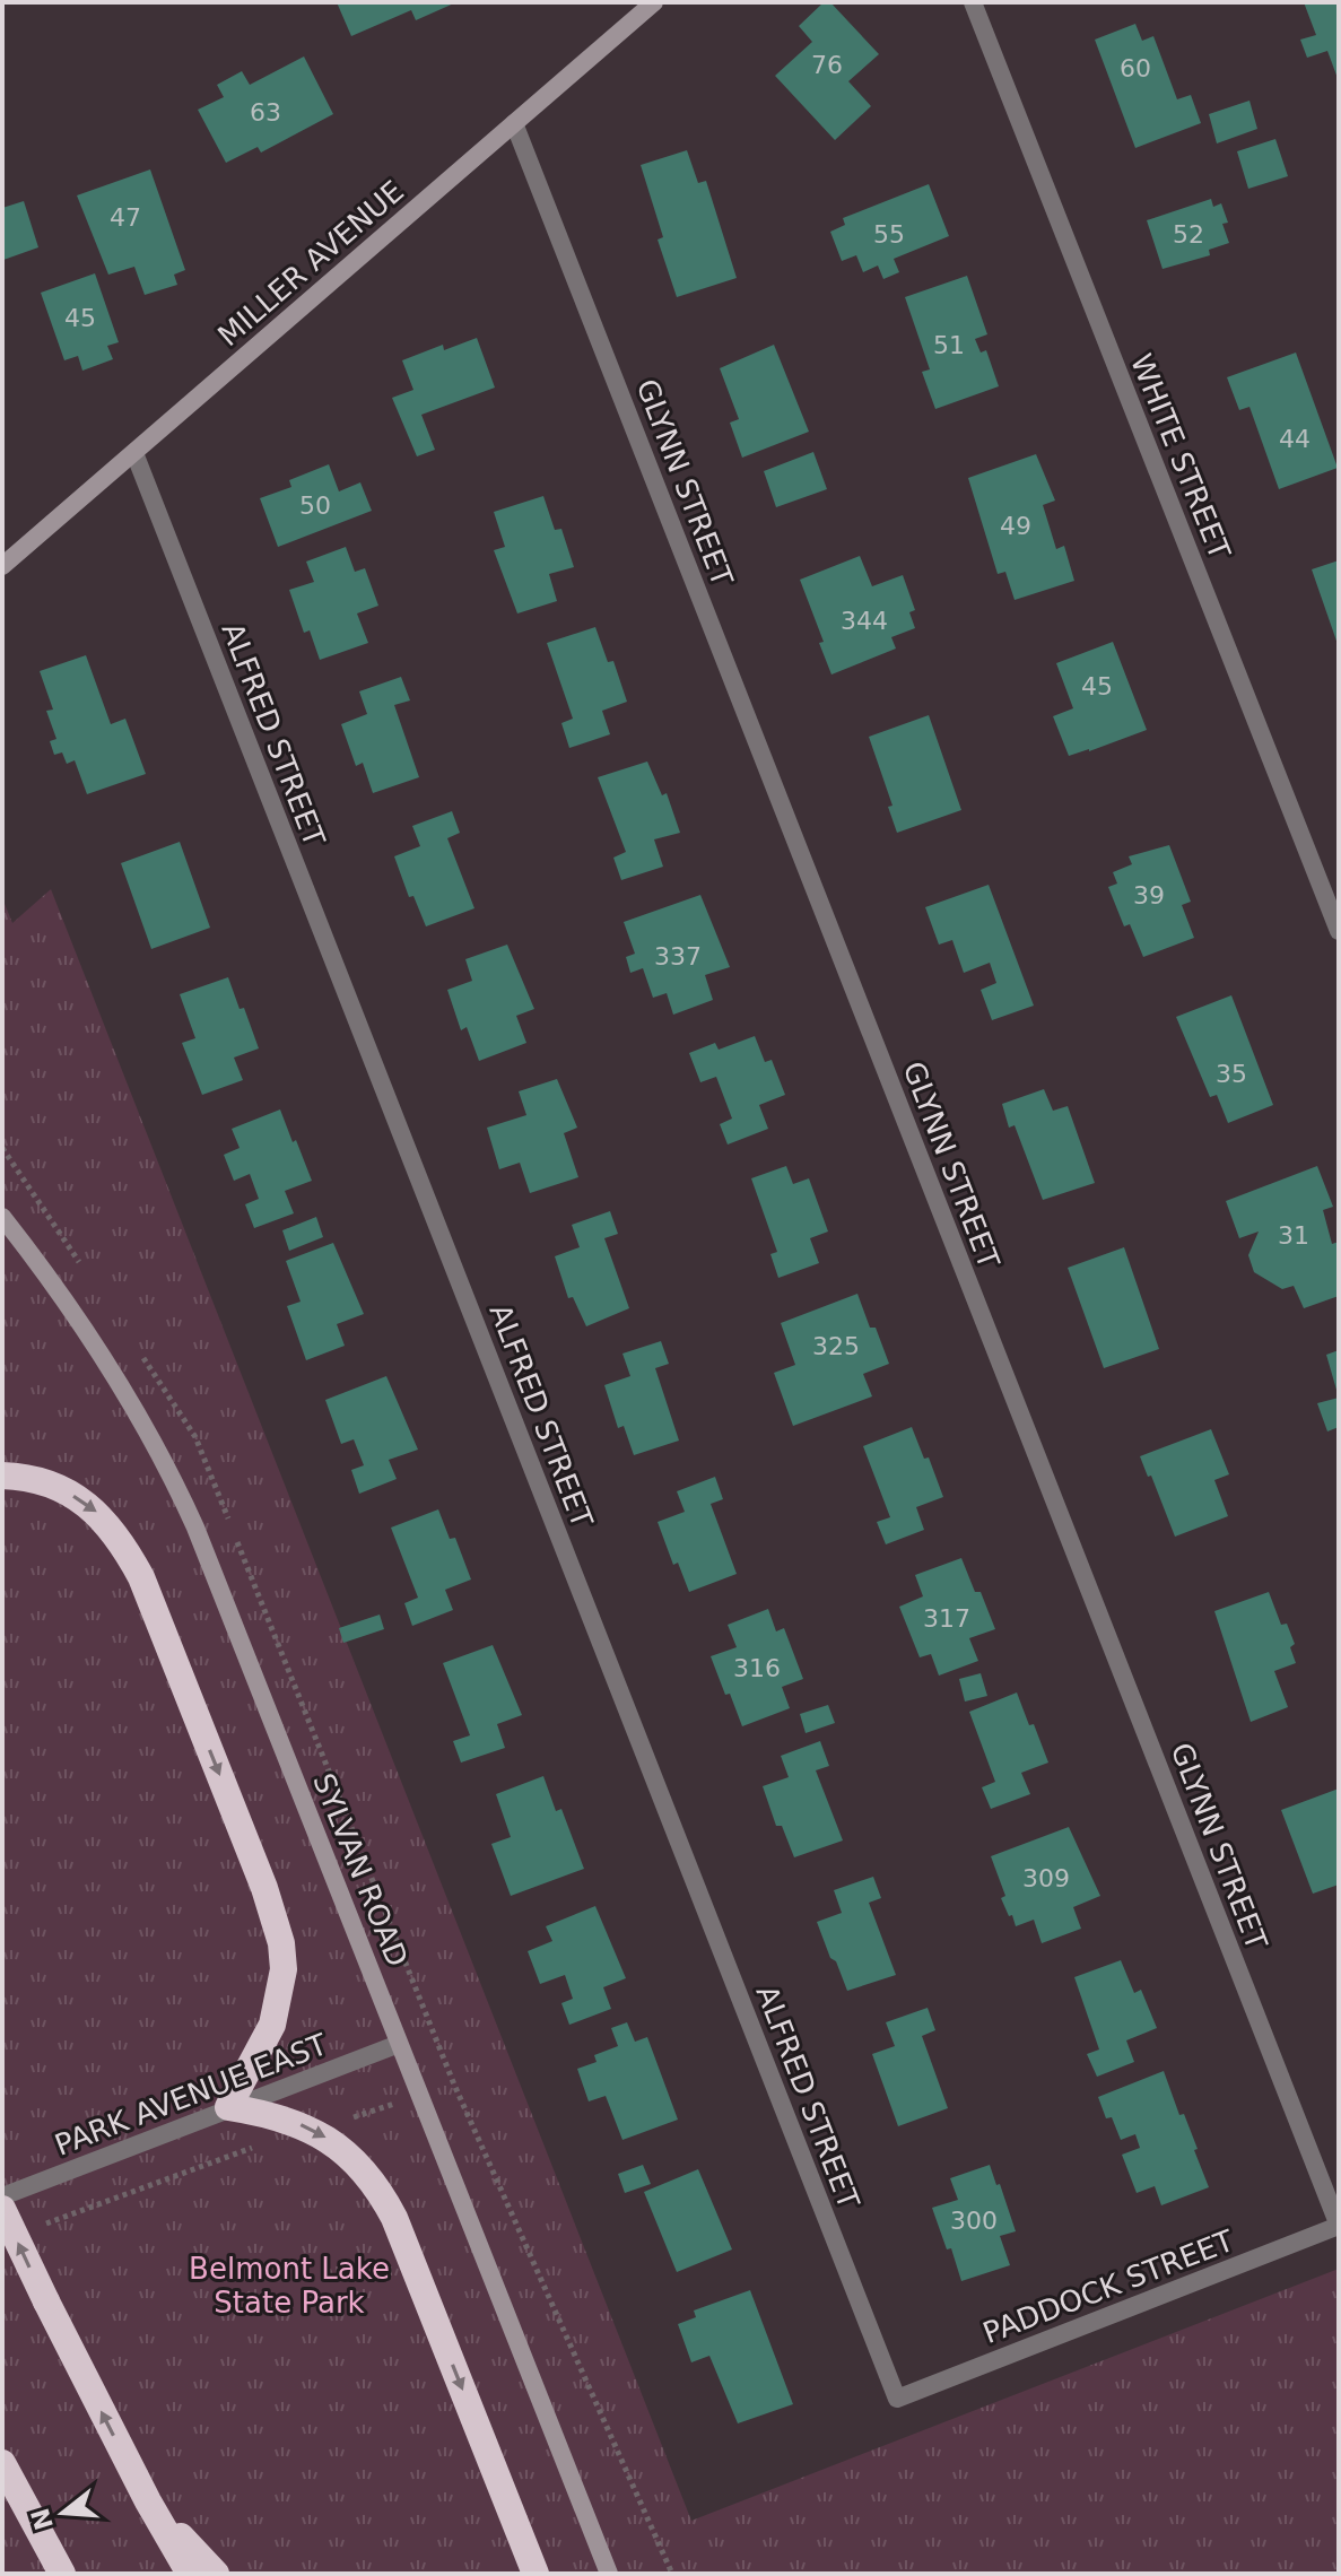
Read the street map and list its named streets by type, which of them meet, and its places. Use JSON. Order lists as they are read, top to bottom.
{
  "streets": {
    "street": [
      "MILLER AVENUE",
      "WHITE STREET",
      "GLYNN STREET",
      "ALFRED STREET",
      "SYLVAN ROAD",
      "PARK AVENUE EAST",
      "PADDOCK STREET"
    ]
  },
  "crossings": [
    ["MILLER AVENUE", "GLYNN STREET"],
    ["MILLER AVENUE", "ALFRED STREET"],
    ["GLYNN STREET", "PADDOCK STREET"],
    ["ALFRED STREET", "PADDOCK STREET"],
    ["SYLVAN ROAD", "PARK AVENUE EAST"]
  ],
  "parks": ["Belmont Lake State Park"],
  "house_numbers": [
    "76",
    "60",
    "63",
    "47",
    "55",
    "52",
    "45",
    "51",
    "44",
    "50",
    "49",
    "344",
    "45",
    "39",
    "337",
    "35",
    "31",
    "325",
    "317",
    "316",
    "309",
    "300"
  ],
  "north": "left"
}
